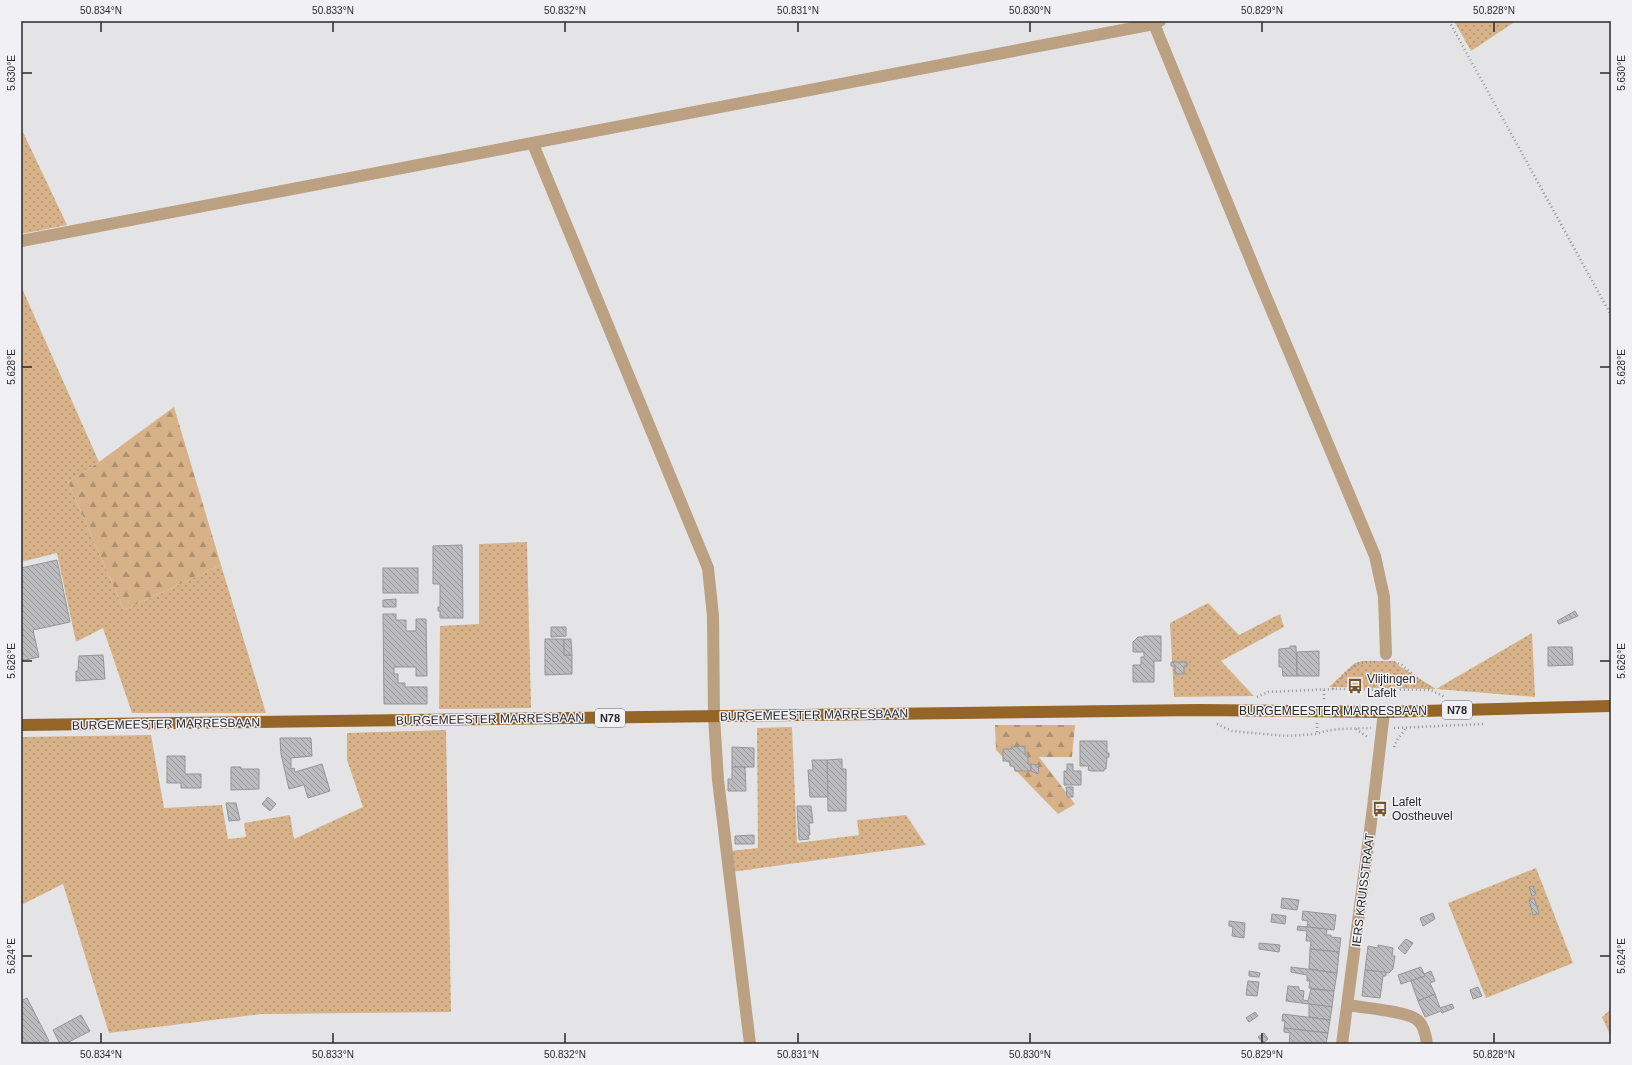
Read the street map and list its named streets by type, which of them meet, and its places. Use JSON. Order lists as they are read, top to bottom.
{
  "streets": {
    "main road": ["N78", "BURGEMEESTER MARRESBAAN"],
    "street": ["IERS KRUISSTRAAT"]
  },
  "crossings": [
    ["BURGEMEESTER MARRESBAAN", "IERS KRUISSTRAAT"]
  ],
  "places": {
    "bus stop": ["Vlijtingen Lafelt", "Lafelt Oostheuvel"]
  },
  "coordinates": [
    "50.834°N",
    "50.833°N",
    "50.832°N",
    "50.831°N",
    "50.830°N",
    "50.829°N",
    "50.828°N",
    "5.630°E",
    "5.628°E",
    "5.626°E",
    "5.624°E"
  ]
}
